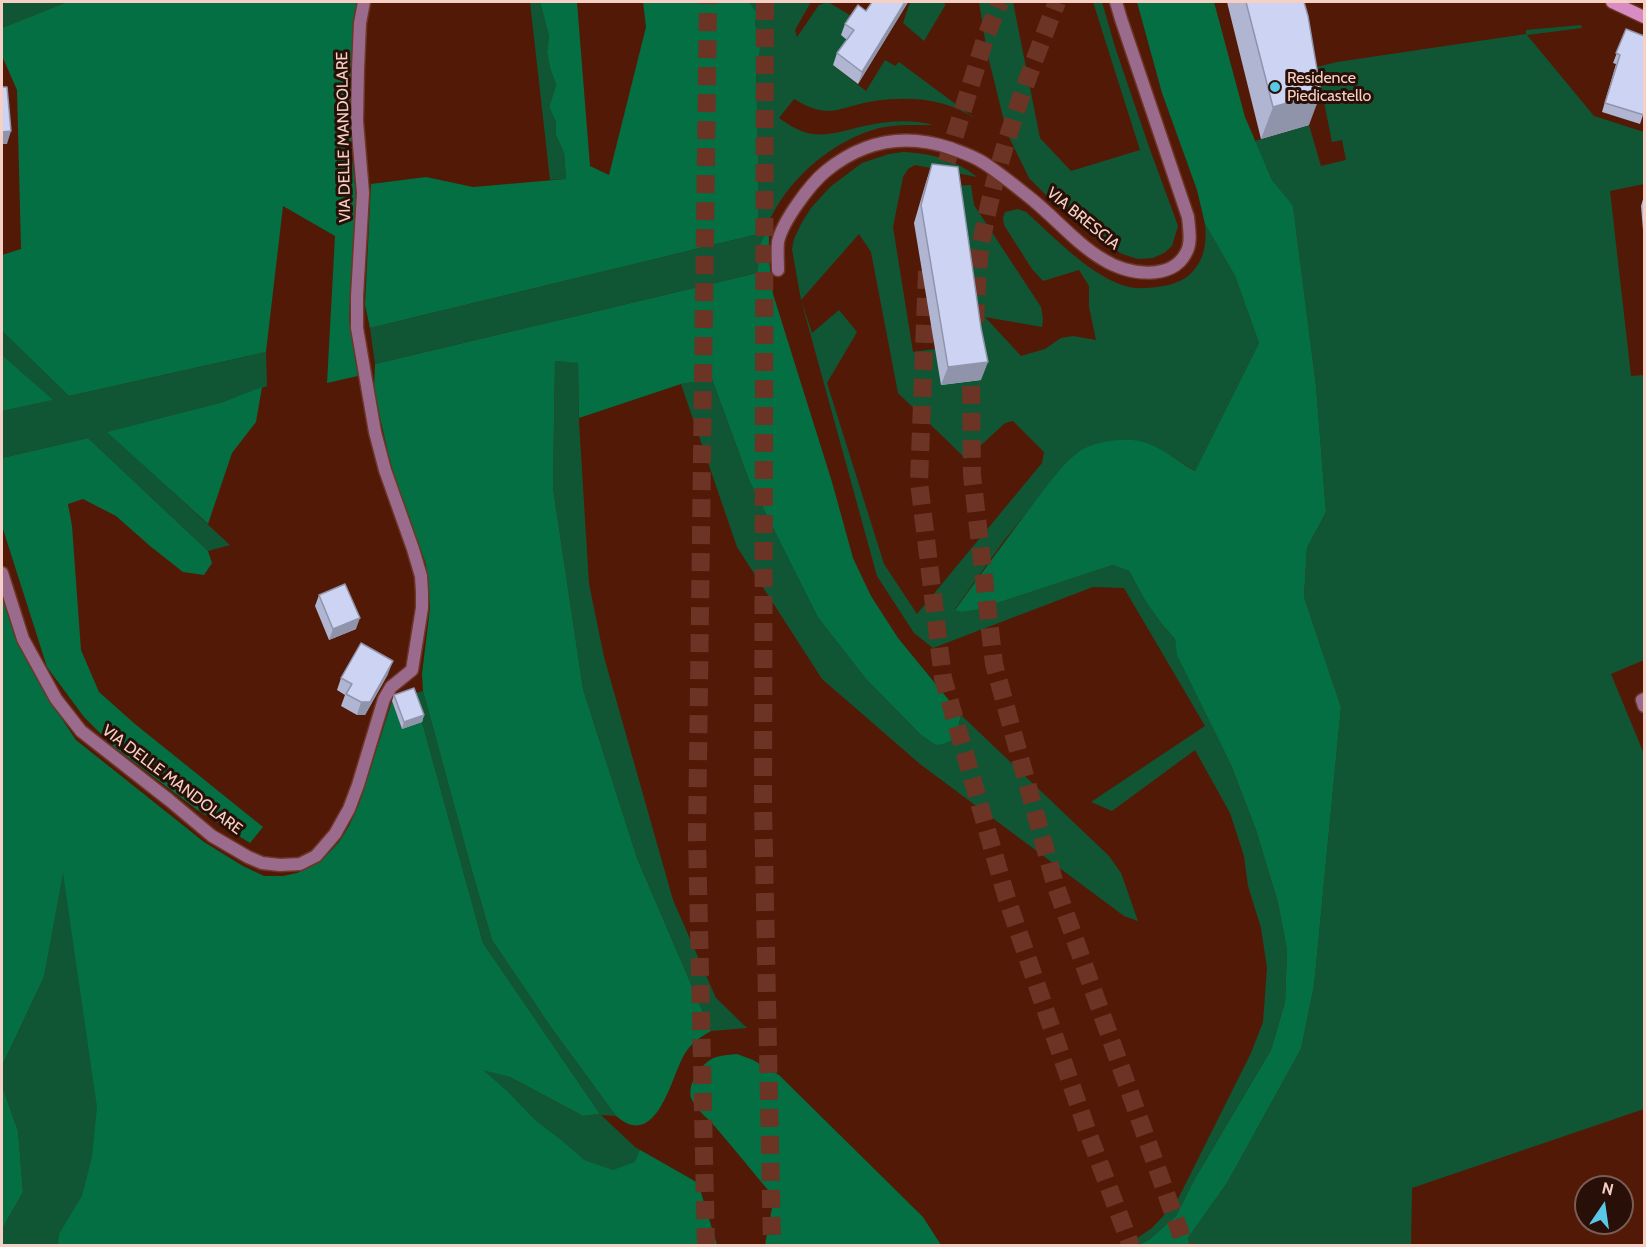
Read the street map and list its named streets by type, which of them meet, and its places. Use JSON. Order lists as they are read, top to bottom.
{
  "streets": {
    "street": ["VIA DELLE MANDOLARE", "VIA BRESCIA"]
  },
  "places": ["Residence Piedicastello"],
  "north": "top"
}
